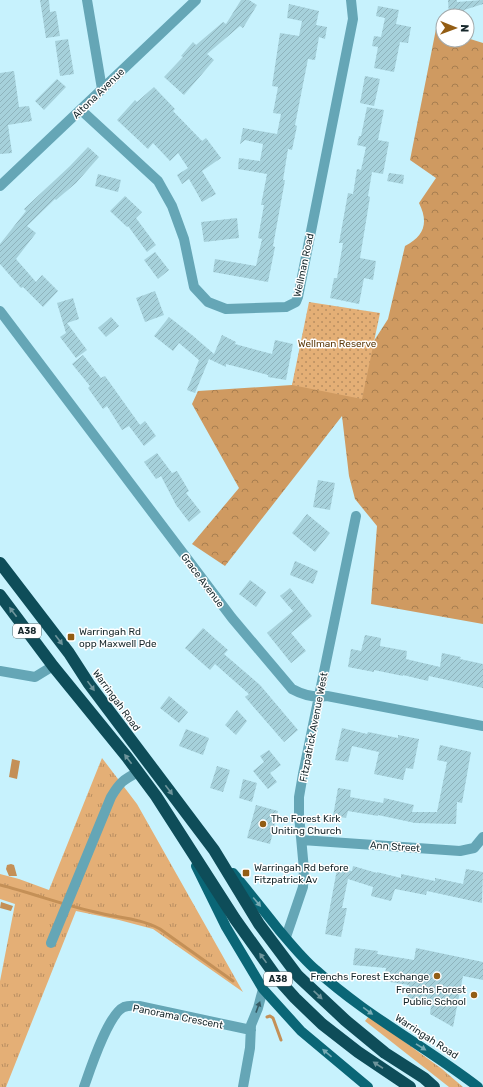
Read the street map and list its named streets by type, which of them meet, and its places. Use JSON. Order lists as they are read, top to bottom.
{
  "streets": {
    "highway": ["A38", "Warringah Road"],
    "street": [
      "Altona Avenue",
      "Wellman Road",
      "Grace Avenue",
      "Fitzpatrick Avenue West",
      "Ann Street",
      "Panorama Crescent"
    ]
  },
  "crossings": [
    ["Altona Avenue", "Wellman Road"],
    ["Grace Avenue", "Fitzpatrick Avenue West"],
    ["Warringah Road", "Fitzpatrick Avenue West"],
    ["Fitzpatrick Avenue West", "Ann Street"]
  ],
  "parks": ["Wellman Reserve"],
  "places": {
    "transit": ["Warringah Rd opp Maxwell Pde", "Warringah Rd before Fitzpatrick Av"],
    "other": ["The Forest Kirk Uniting Church", "Frenchs Forest Exchange", "Frenchs Forest Public School"]
  },
  "north": "right"
}
